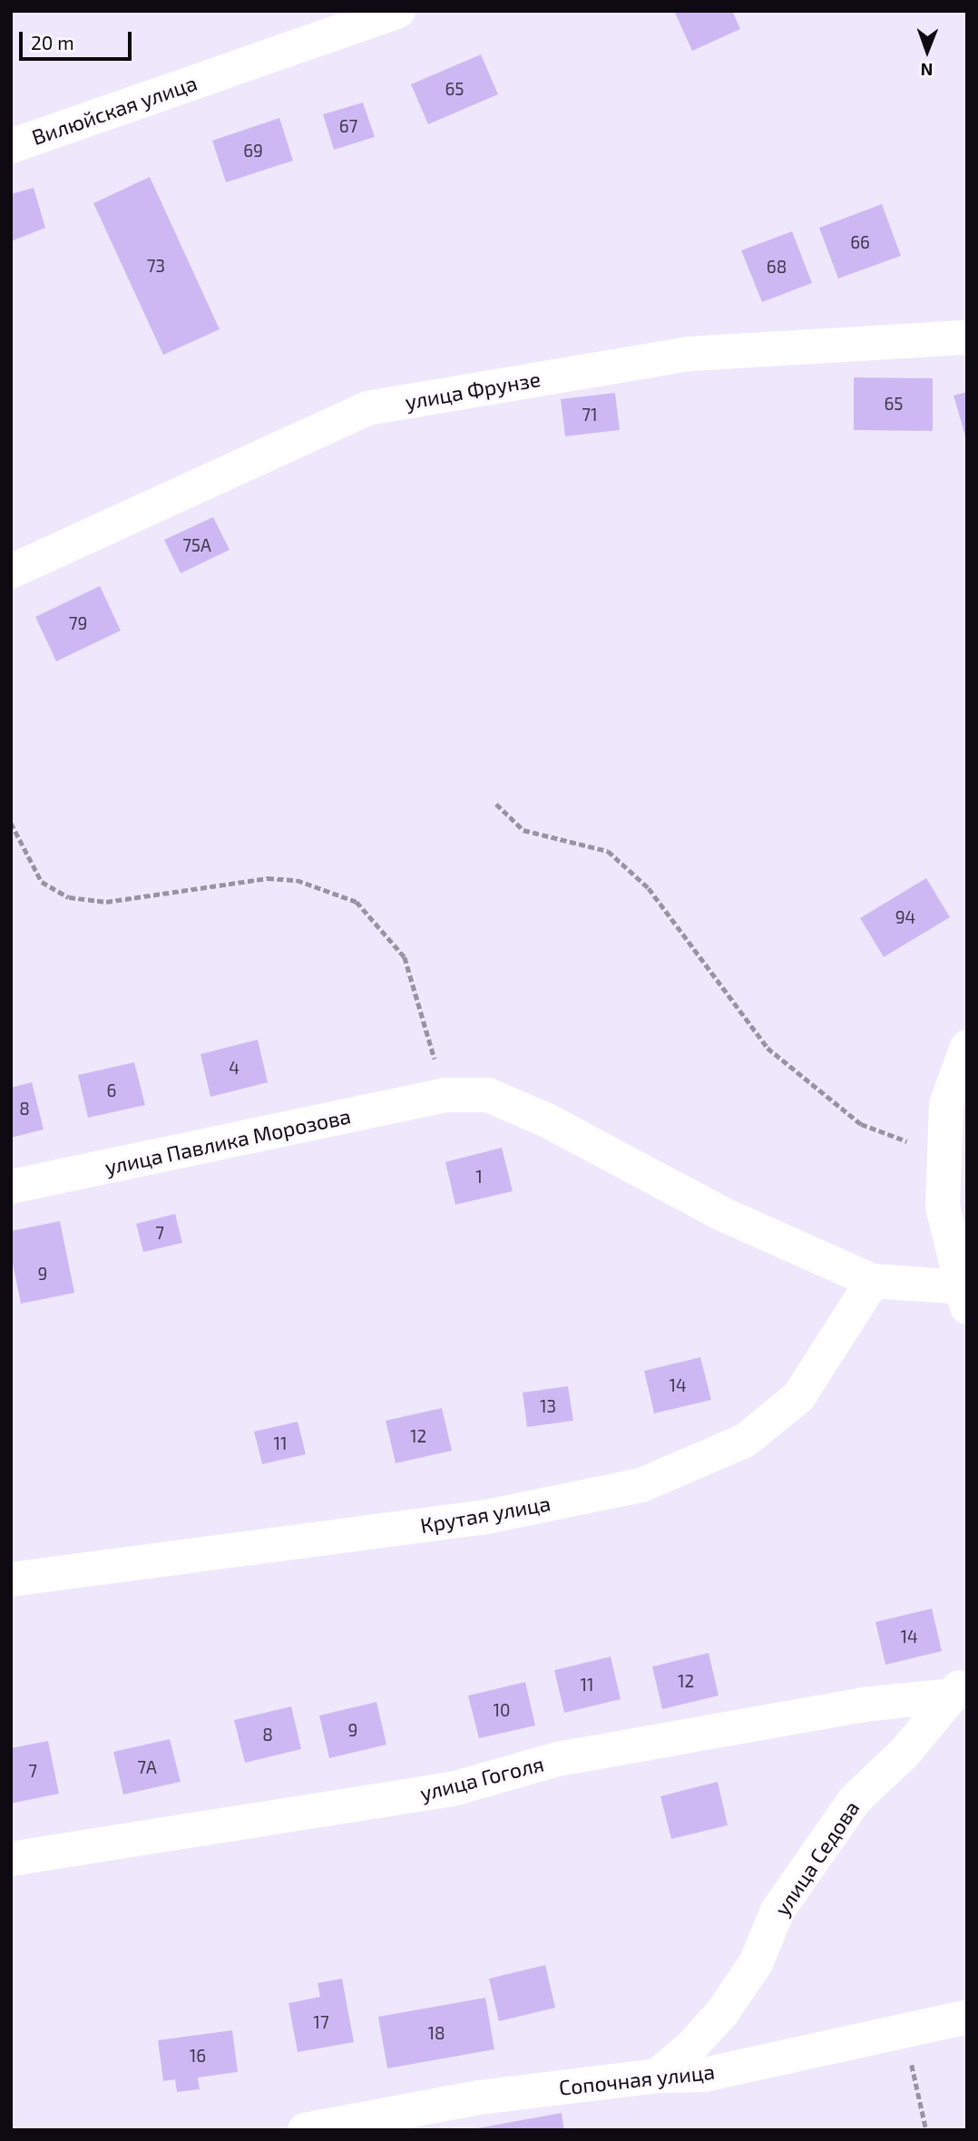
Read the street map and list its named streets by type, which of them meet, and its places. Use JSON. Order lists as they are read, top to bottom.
{
  "streets": {
    "street": [
      "Вилюйская улица",
      "улица Фрунзе",
      "улица Павлика Морозова",
      "Крутая улица",
      "улица Гоголя",
      "улица Седова",
      "Сопочная улица"
    ]
  },
  "crossings": [
    ["улица Павлика Морозова", "Крутая улица"],
    ["улица Гоголя", "улица Седова"],
    ["улица Седова", "Сопочная улица"]
  ],
  "house_numbers": [
    "65",
    "67",
    "69",
    "66",
    "73",
    "68",
    "65",
    "71",
    "75А",
    "79",
    "94",
    "4",
    "6",
    "8",
    "1",
    "7",
    "9",
    "14",
    "13",
    "12",
    "11",
    "14",
    "12",
    "11",
    "10",
    "9",
    "8",
    "7А",
    "7",
    "17",
    "18",
    "16"
  ],
  "scale_bar": "20 m",
  "north": "bottom"
}
